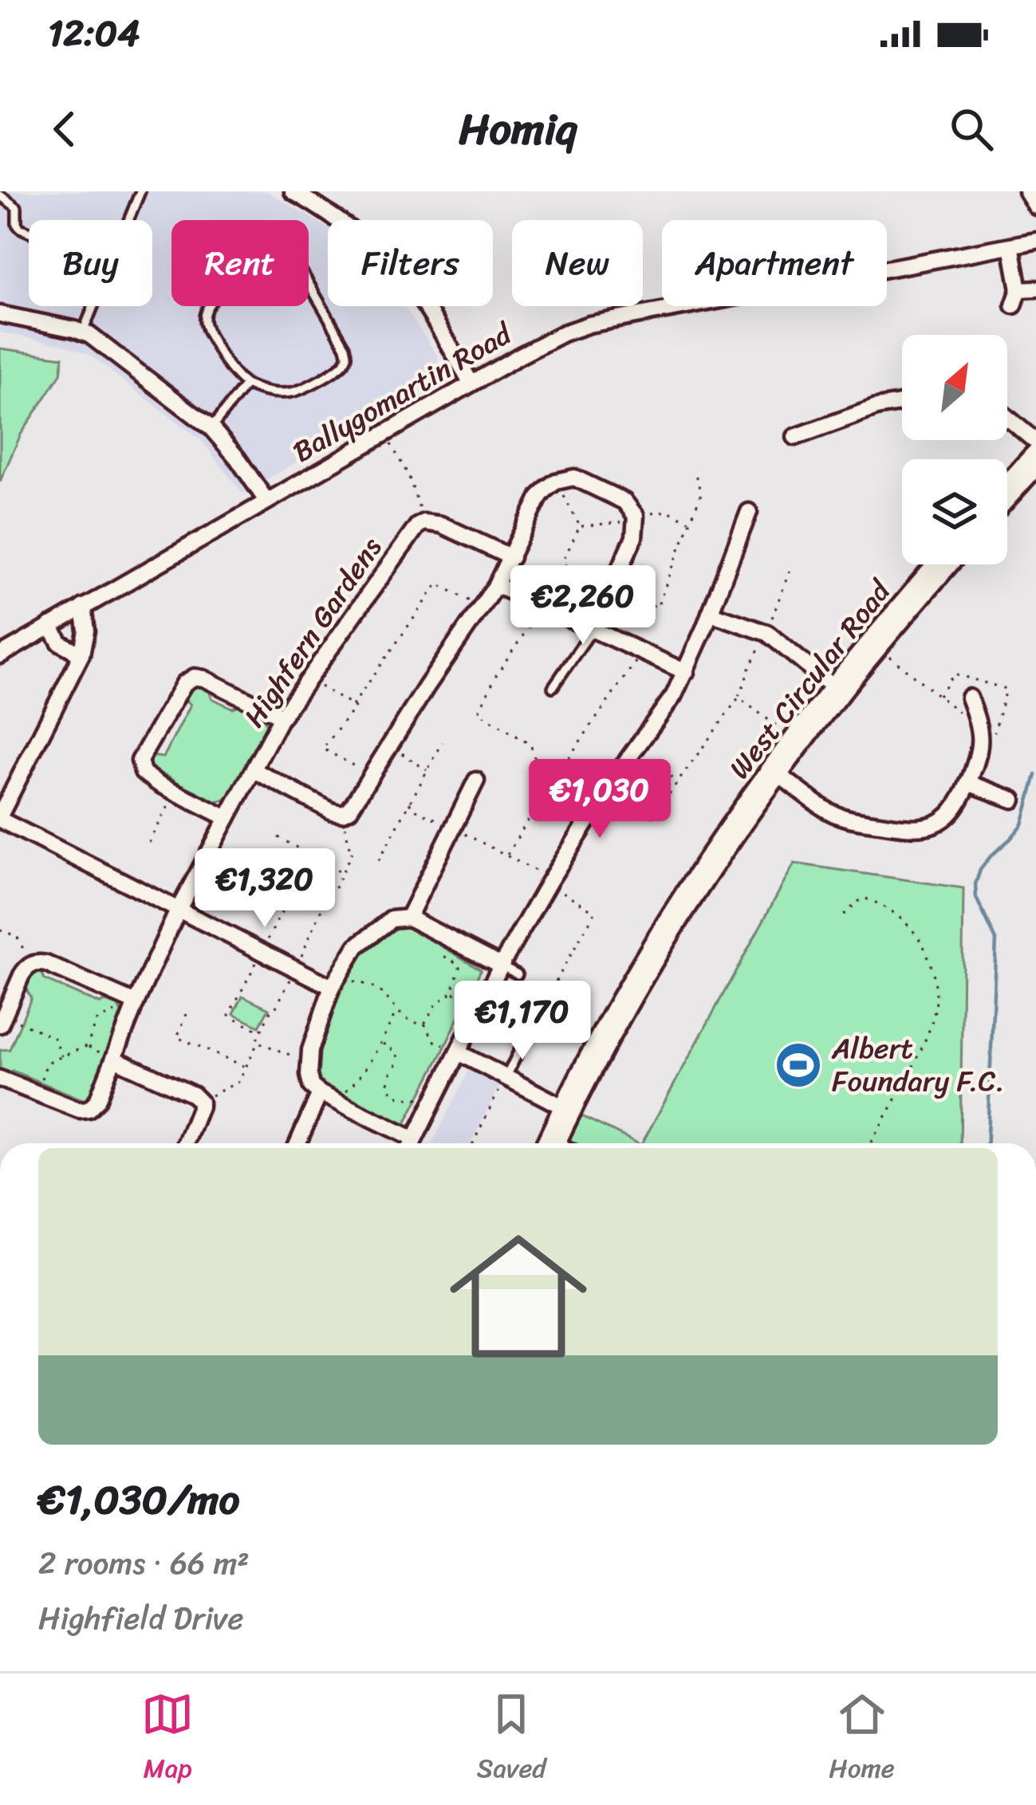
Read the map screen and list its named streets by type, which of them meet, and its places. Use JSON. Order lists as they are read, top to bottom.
{
  "streets": {
    "highway": ["West Circular Road"],
    "street": ["Ballygomartin Road", "Highfern Gardens"]
  },
  "places": {
    "sports": ["Albert Foundary F.C."]
  },
  "north": "top right",
  "page": {
    "status": "12:04",
    "header": "Homiq",
    "chip": [
      "Buy",
      "Rent",
      "Filters",
      "New",
      "Apartment"
    ],
    "price": [
      "€2,260",
      "€1,030",
      "€1,320",
      "€1,170"
    ],
    "list": [
      {
        "name": "€1,030/mo",
        "note": "2 rooms · 66 m² · Highfield Drive"
      }
    ],
    "tabs": ["Map", "Saved", "Home"]
  }
}
